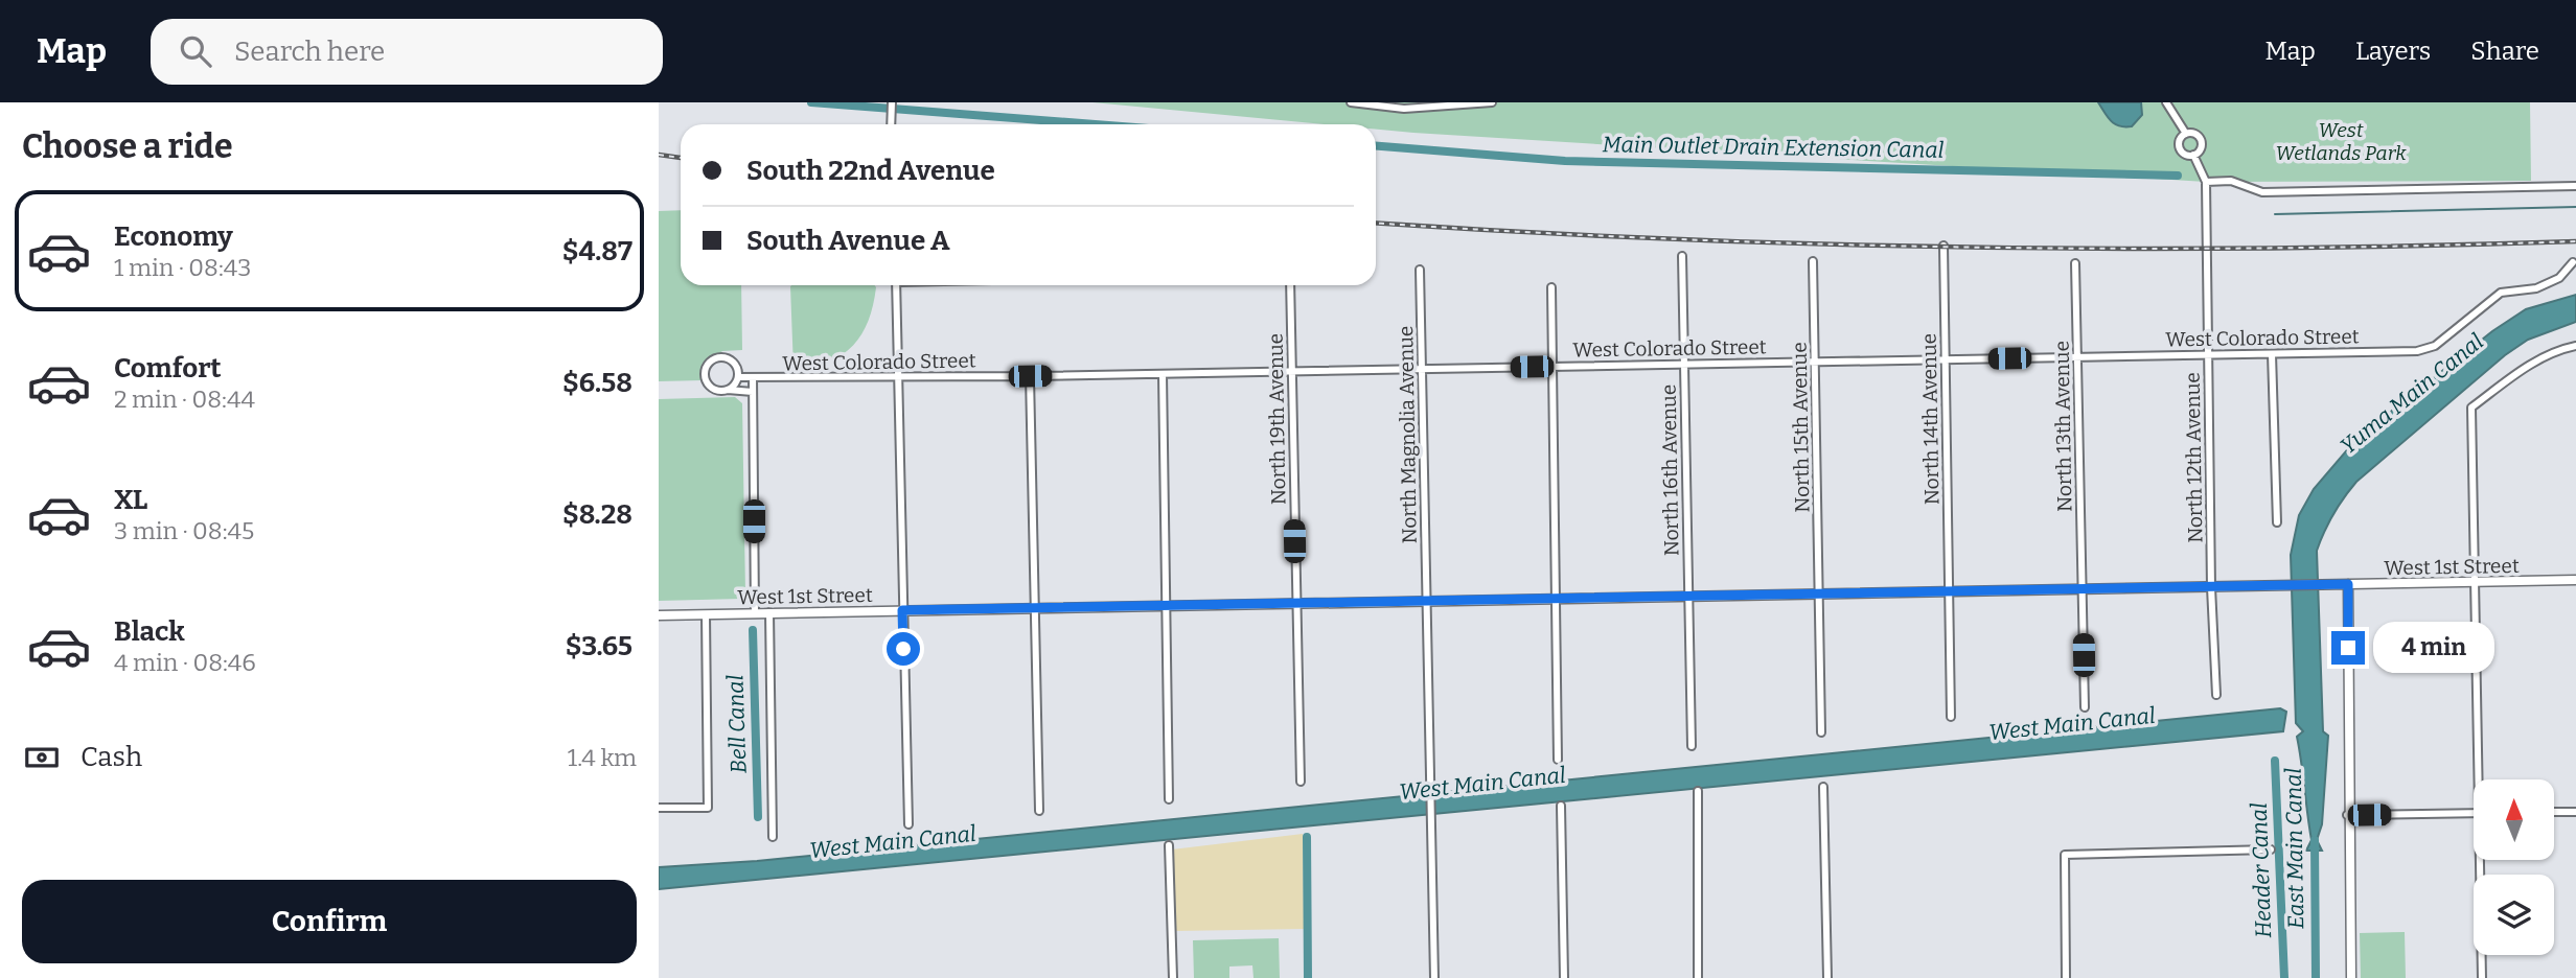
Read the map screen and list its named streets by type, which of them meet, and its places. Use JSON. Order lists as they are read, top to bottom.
{
  "streets": {
    "main road": ["West 1st Street"],
    "street": [
      "West Colorado Street",
      "North 19th Avenue",
      "North 14th Avenue",
      "North 13th Avenue",
      "North 15th Avenue",
      "North Magnolia Avenue",
      "North 12th Avenue",
      "North 16th Avenue"
    ]
  },
  "crossings": [
    ["West Colorado Street", "North 19th Avenue"],
    ["West Colorado Street", "North 14th Avenue"],
    ["West Colorado Street", "North 13th Avenue"],
    ["West Colorado Street", "North 15th Avenue"],
    ["West Colorado Street", "North Magnolia Avenue"],
    ["West Colorado Street", "North 12th Avenue"],
    ["West Colorado Street", "North 16th Avenue"],
    ["North 19th Avenue", "West 1st Street"],
    ["North 14th Avenue", "West 1st Street"],
    ["North 13th Avenue", "West 1st Street"],
    ["North 15th Avenue", "West 1st Street"],
    ["North Magnolia Avenue", "West 1st Street"],
    ["North 12th Avenue", "West 1st Street"],
    ["North 16th Avenue", "West 1st Street"]
  ],
  "water": [
    "Main Outlet Drain Extension Canal",
    "Yuma Main Canal",
    "Bell Canal",
    "West Main Canal",
    "East Main Canal",
    "Header Canal"
  ],
  "parks": ["West Wetlands Park"],
  "north": "top",
  "page": {
    "header": "Map",
    "search": "Search here",
    "nav": ["Map", "Layers", "Share"],
    "heading": "Choose a ride",
    "banner": ["South 22nd Avenue", "South Avenue A"],
    "list": [
      {
        "name": "Economy",
        "note": "1 min · 08:43",
        "value": "$4.87"
      },
      {
        "name": "Comfort",
        "note": "2 min · 08:44",
        "value": "$6.58"
      },
      {
        "name": "XL",
        "note": "3 min · 08:45",
        "value": "$8.28"
      },
      {
        "name": "Black",
        "note": "4 min · 08:46",
        "value": "$3.65"
      }
    ],
    "bubble": "4 min",
    "pay": ["Cash", "1.4 km"],
    "buttons": "Confirm"
  }
}
